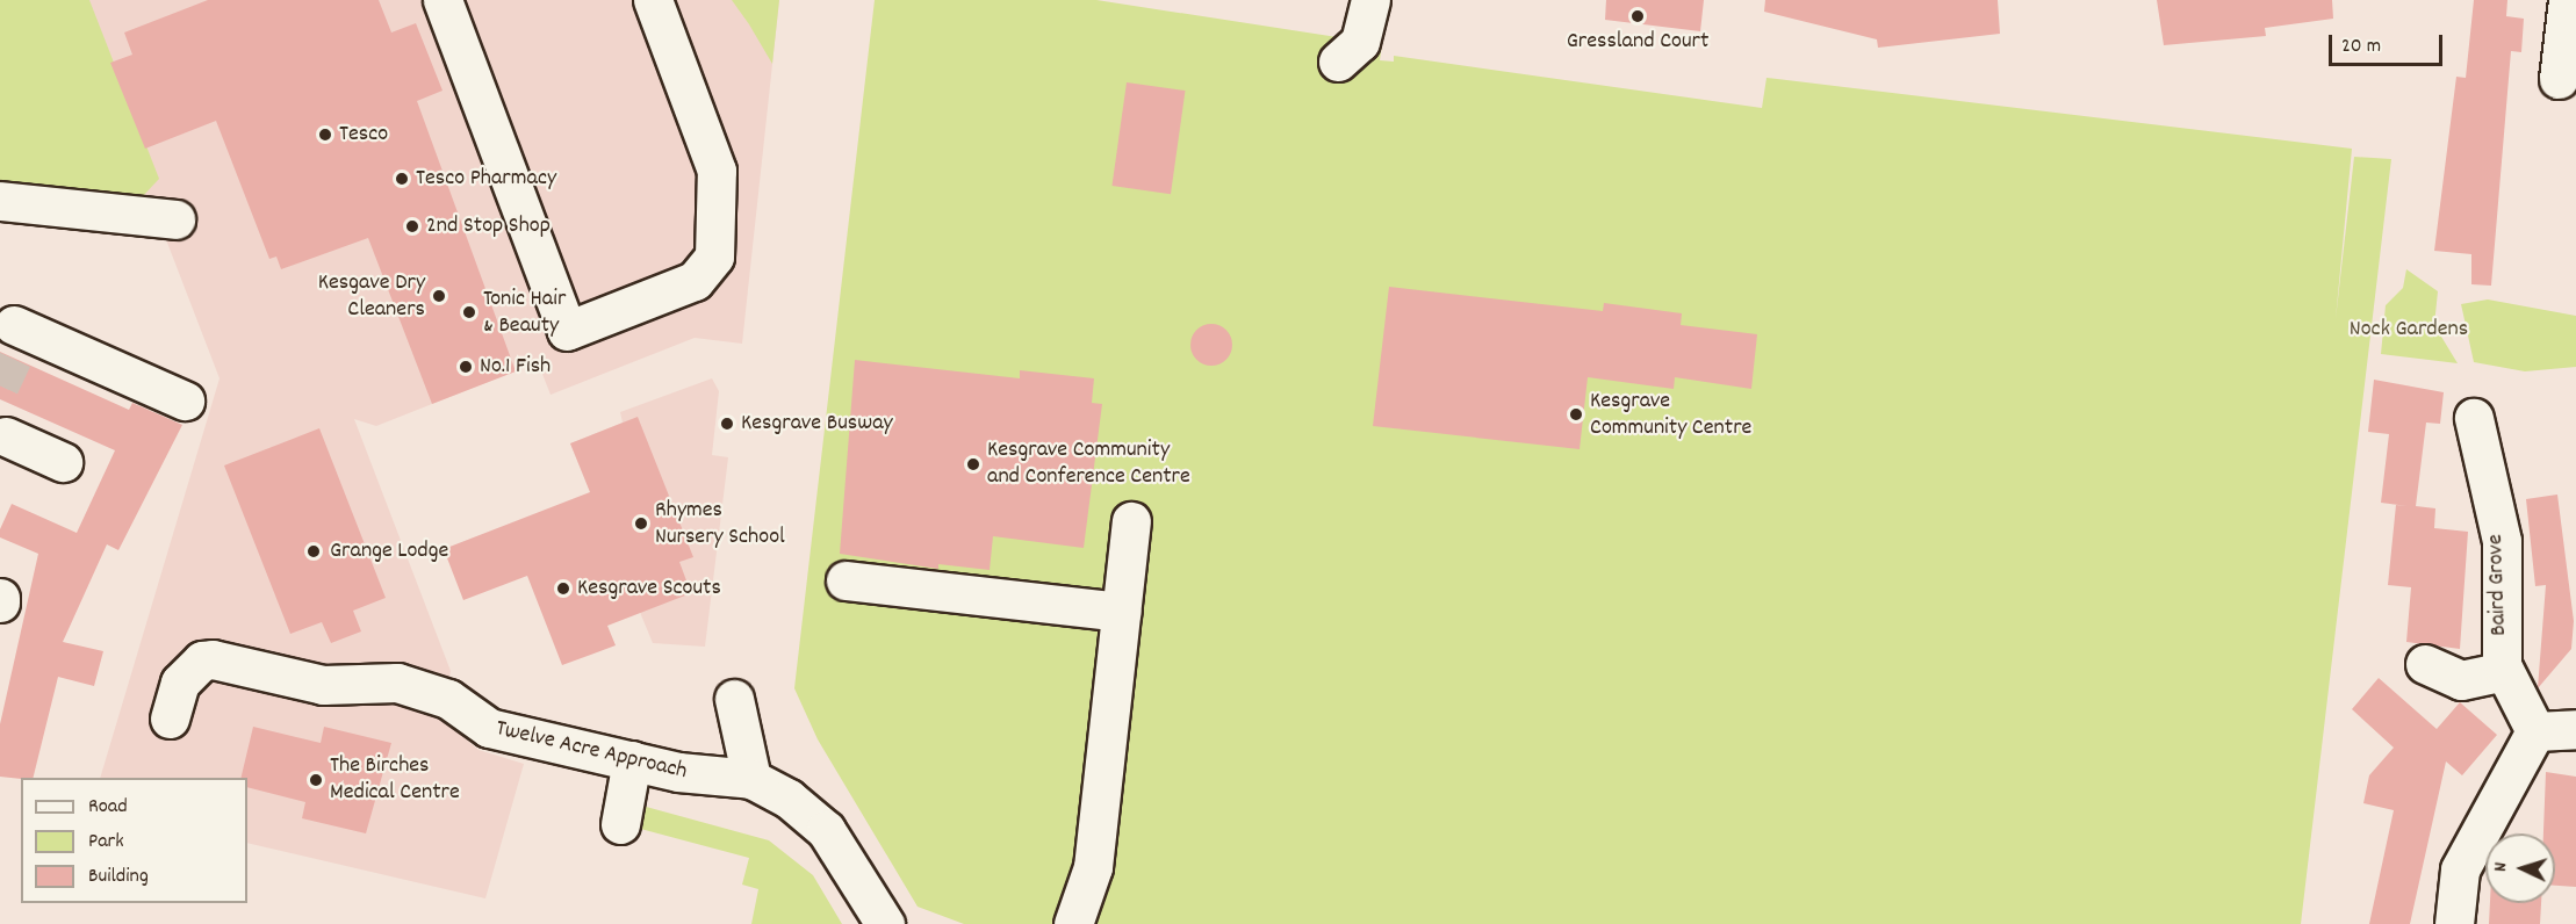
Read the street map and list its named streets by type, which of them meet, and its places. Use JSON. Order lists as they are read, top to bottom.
{
  "streets": {
    "street": ["Baird Grove", "Twelve Acre Approach"]
  },
  "parks": ["Nock Gardens"],
  "places": [
    "Gressland Court",
    "Tesco",
    "Tesco Pharmacy",
    "2nd Stop Shop",
    "Kesgave Dry Cleaners",
    "Tonic Hair & Beauty",
    "No.1 Fish",
    "Kesgrave Community Centre",
    "Kesgrave Busway",
    "Kesgrave Community and Conference Centre",
    "Rhymes Nursery School",
    "Grange Lodge",
    "Kesgrave Scouts",
    "The Birches Medical Centre"
  ],
  "legend": ["Road", "Park", "Building"],
  "scale_bar": "20 m",
  "north": "left"
}
